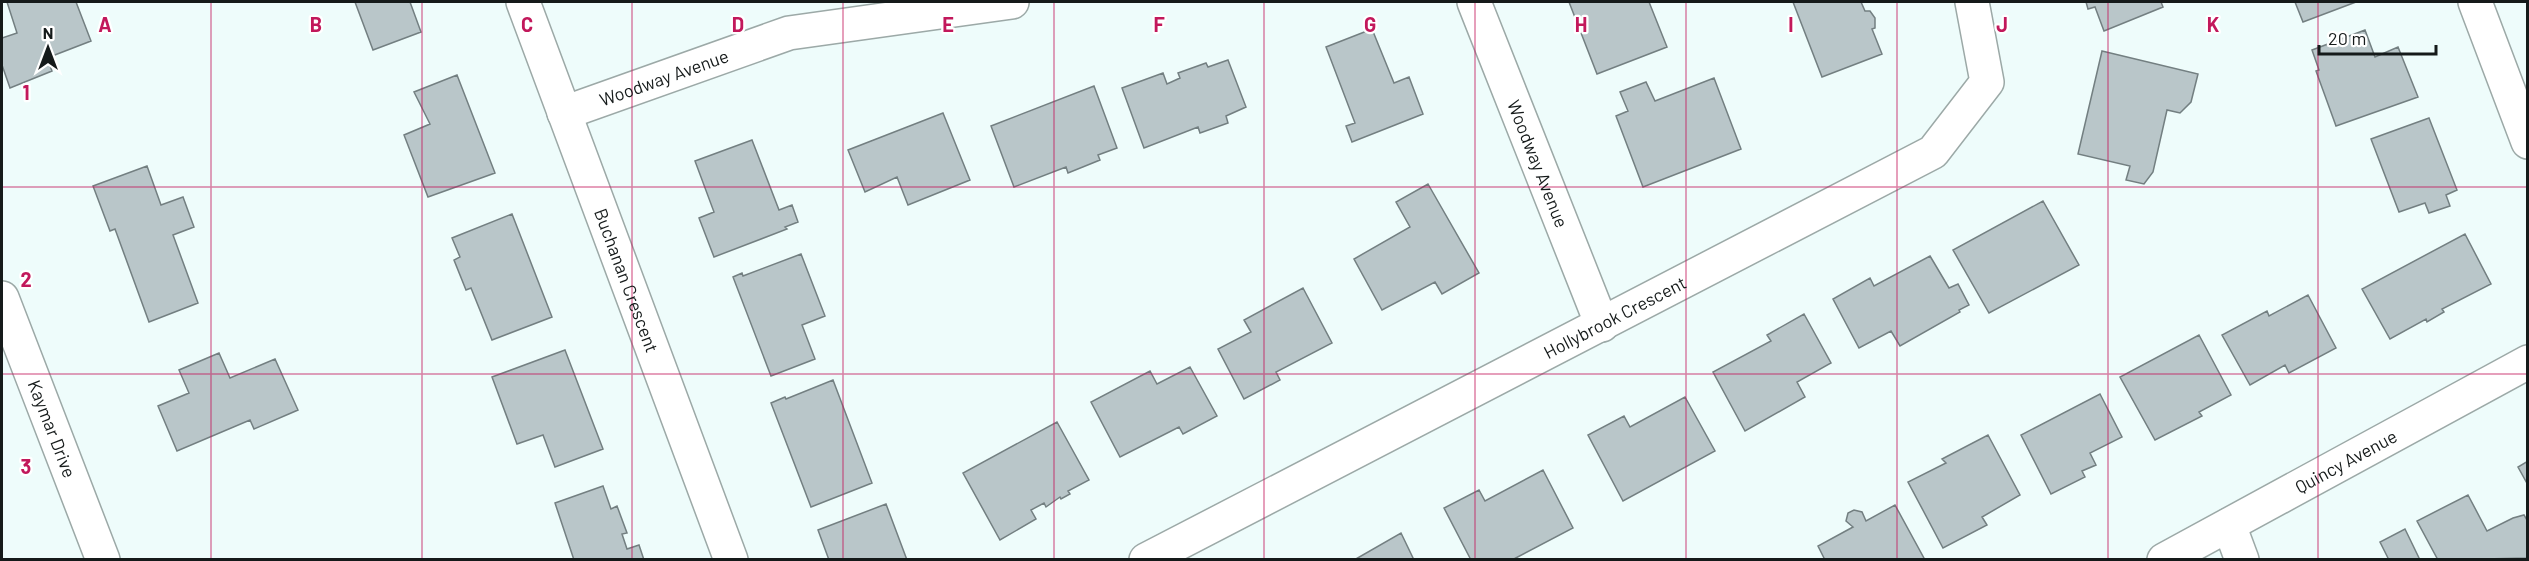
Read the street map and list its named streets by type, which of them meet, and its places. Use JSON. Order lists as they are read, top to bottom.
{
  "streets": {
    "street": [
      "Woodway Avenue",
      "Buchanan Crescent",
      "Hollybrook Crescent",
      "Kaymar Drive",
      "Quincy Avenue"
    ]
  },
  "crossings": [
    ["Woodway Avenue", "Buchanan Crescent"],
    ["Woodway Avenue", "Hollybrook Crescent"]
  ],
  "scale_bar": "20 m",
  "north": "top",
  "grid": {
    "columns": [
      "A",
      "B",
      "C",
      "D",
      "E",
      "F",
      "G",
      "H",
      "I",
      "J",
      "K"
    ],
    "rows": ["1", "2", "3"]
  }
}
